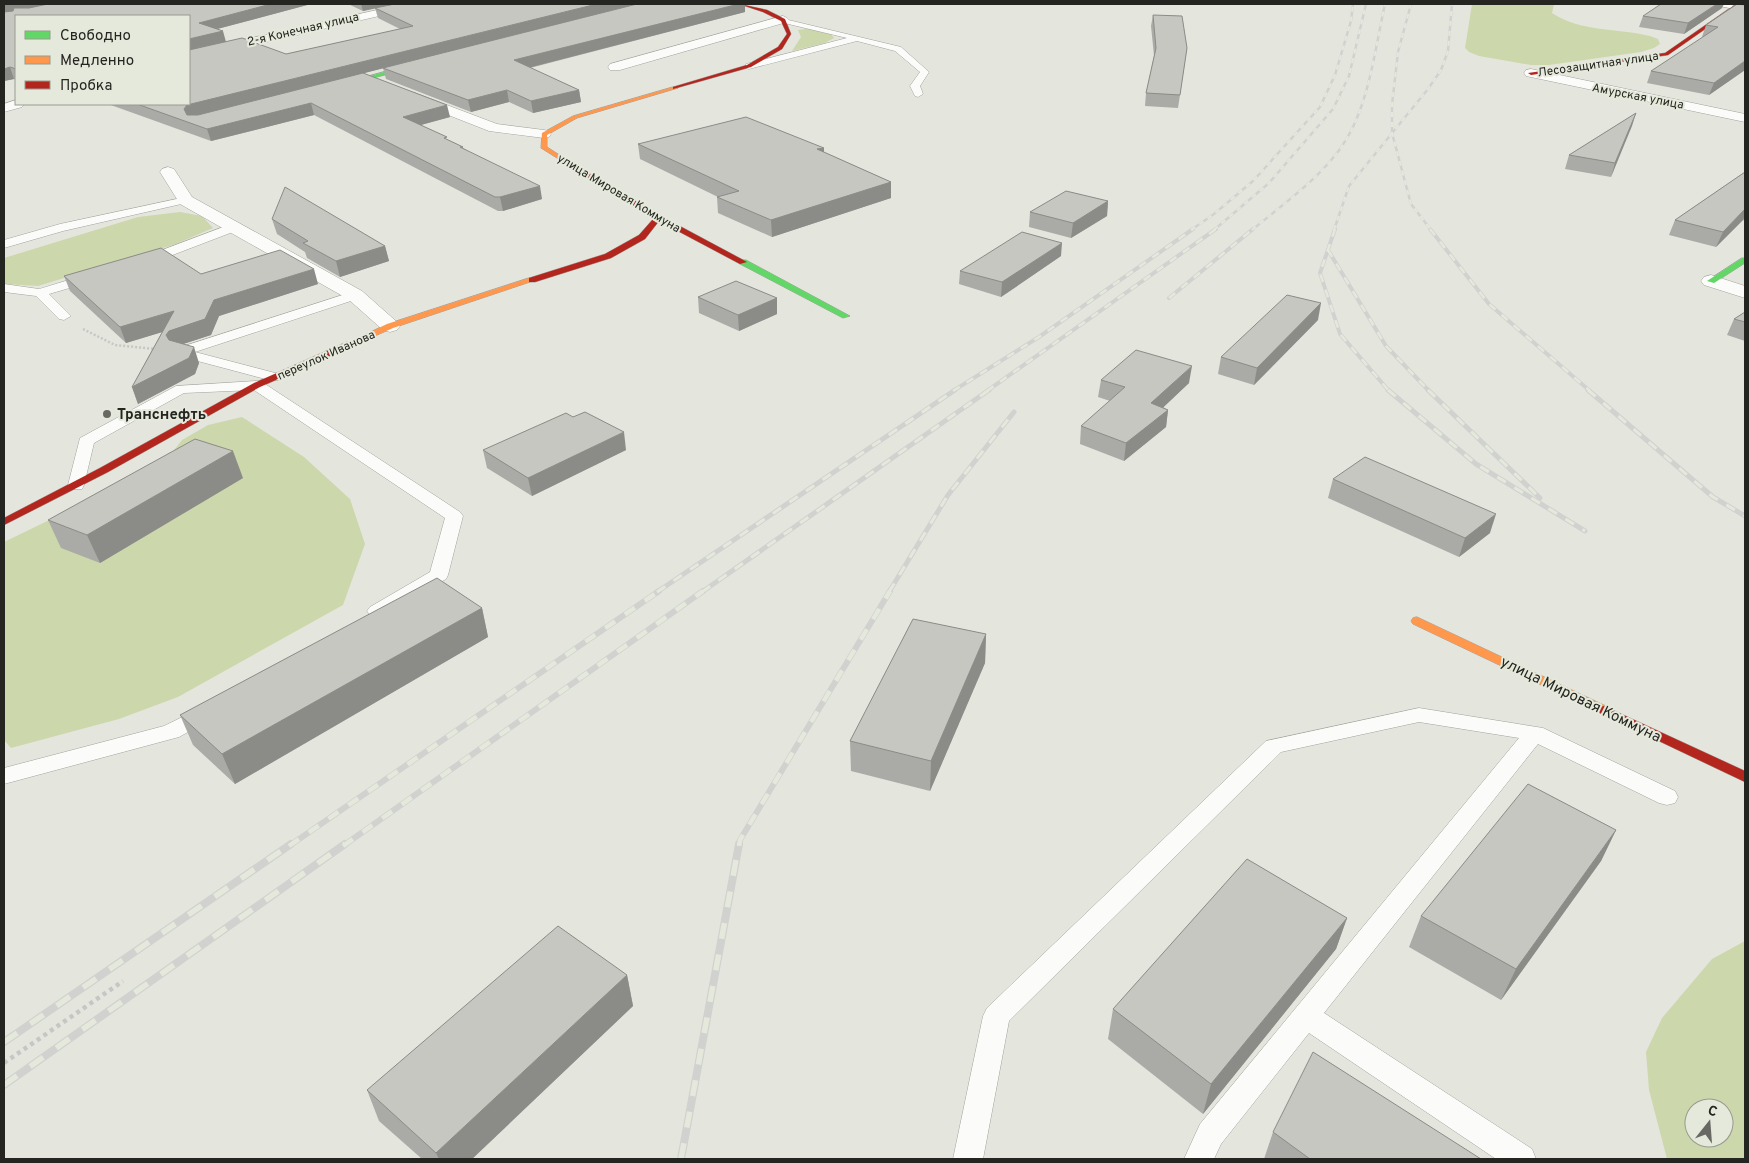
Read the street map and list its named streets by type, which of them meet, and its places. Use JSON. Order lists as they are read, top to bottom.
{
  "streets": {
    "main road": ["Лесозащитная улица", "улица Мировая Коммуна", "переулок Иванова"],
    "street": ["2-я Конечная улица", "Амурская улица"]
  },
  "crossings": [
    ["Лесозащитная улица", "Амурская улица"],
    ["улица Мировая Коммуна", "переулок Иванова"]
  ],
  "places": ["Транснефть"],
  "legend": ["Свободно", "Медленно", "Пробка"],
  "north": "top"
}
